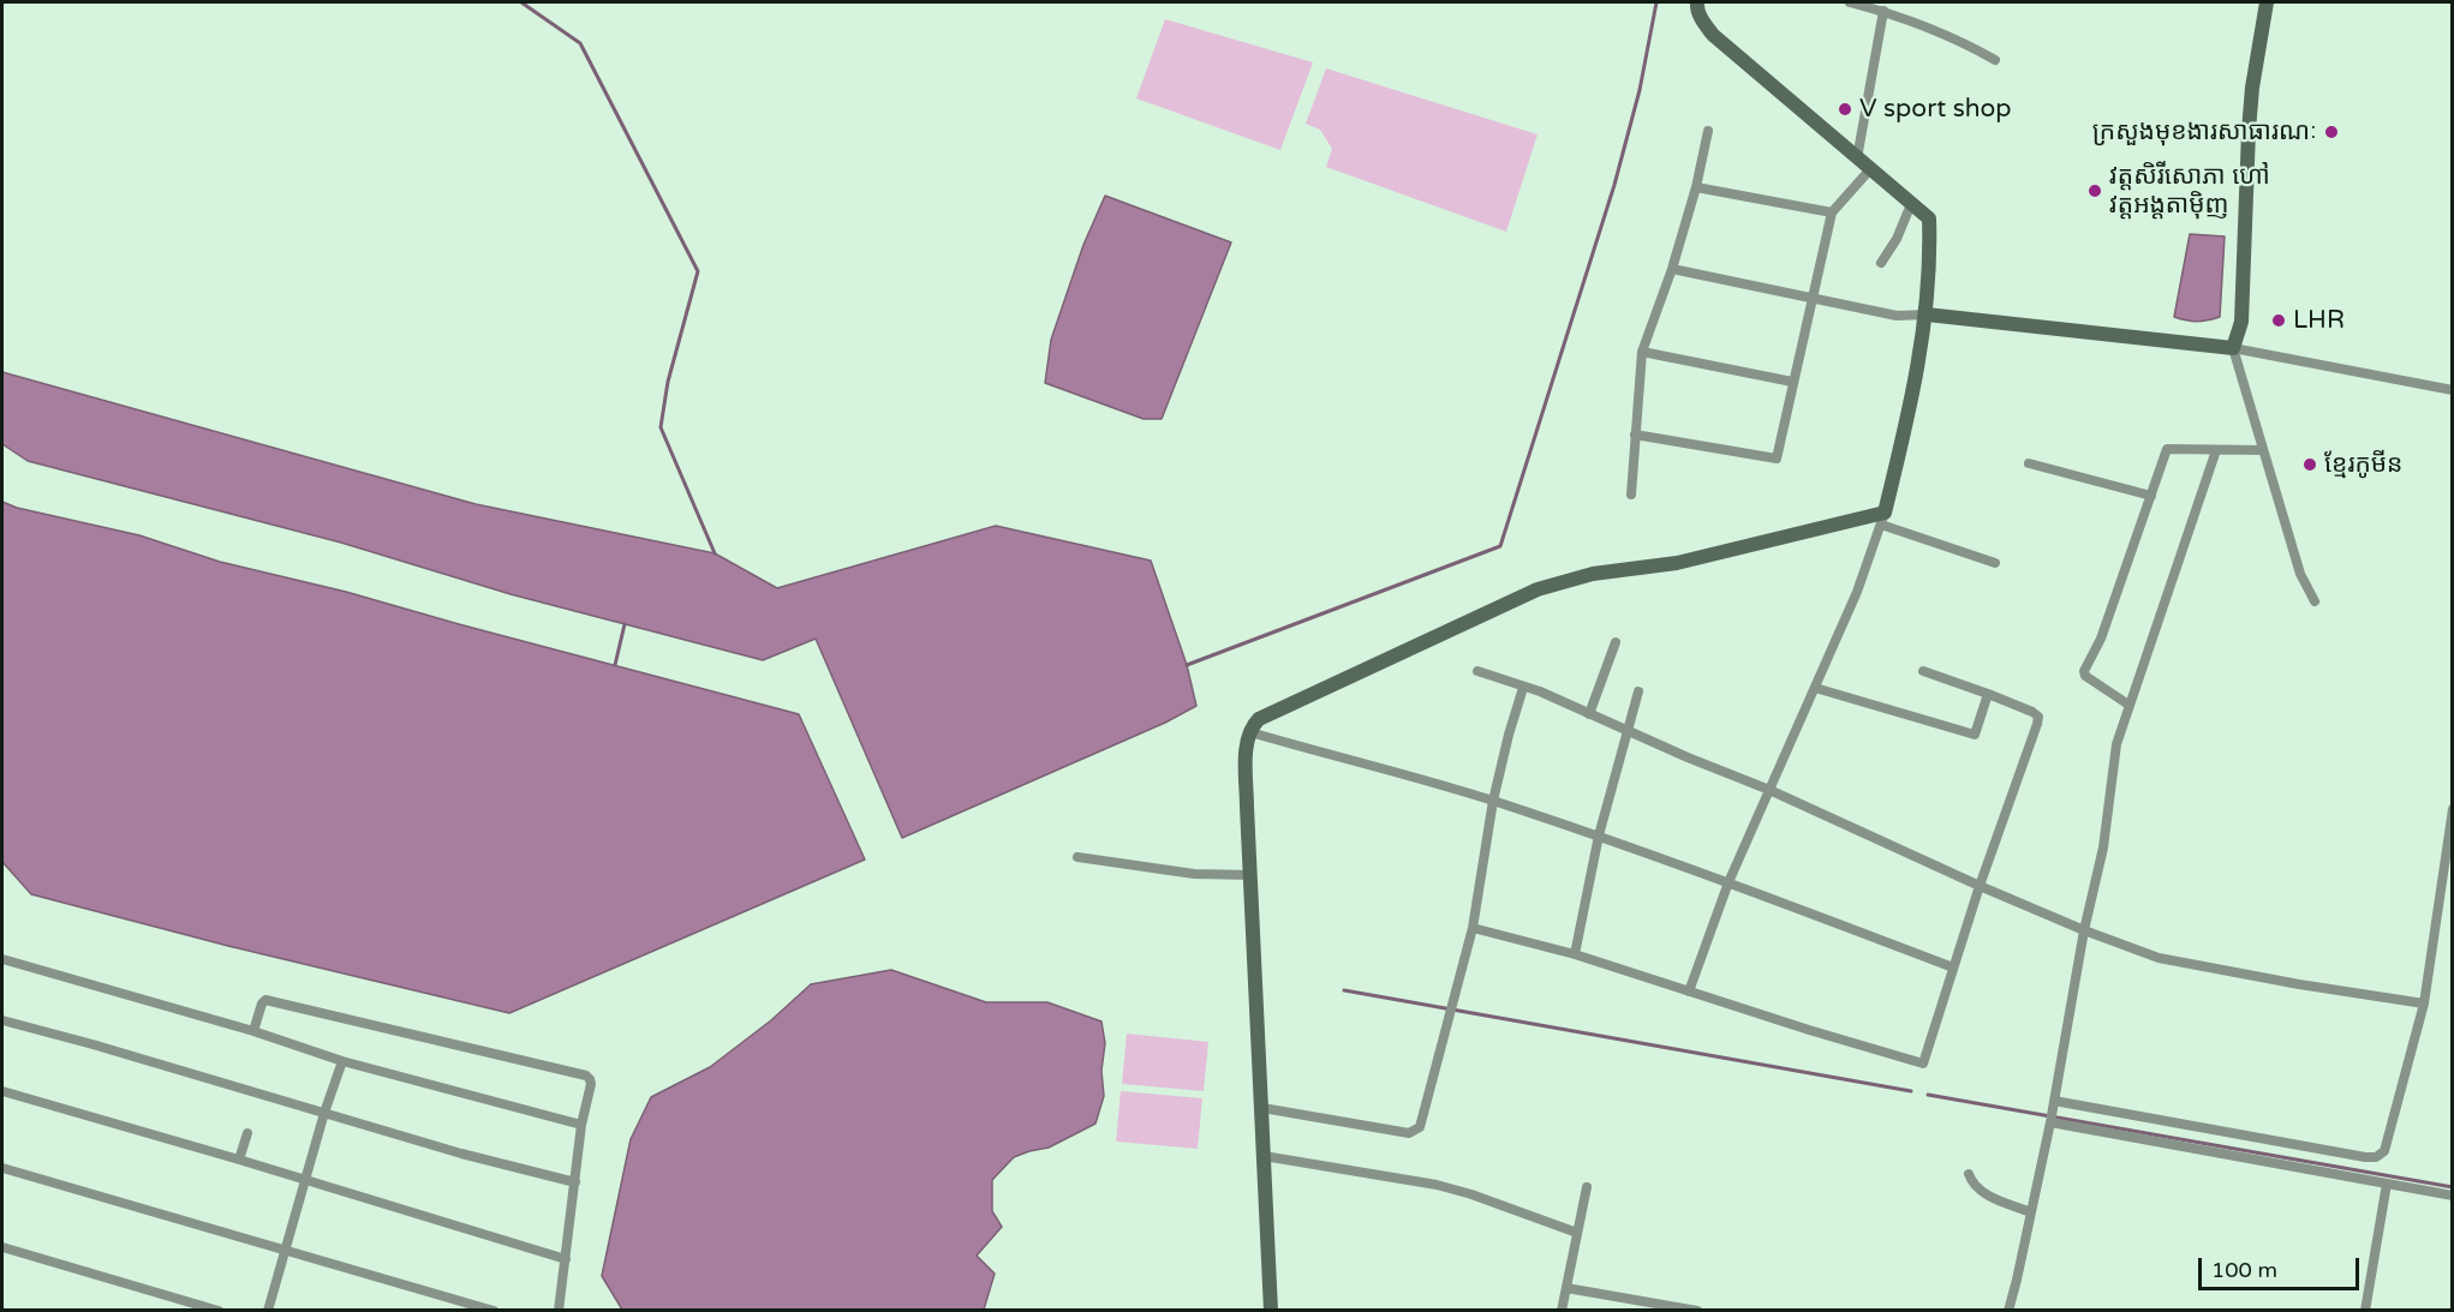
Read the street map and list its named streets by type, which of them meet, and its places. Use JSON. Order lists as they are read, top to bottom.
{
  "places": [
    "V sport shop",
    "ក្រសួងមុខងារសាធារណៈ",
    "វត្តសិរីសោភា ហៅ វត្តអង្តតាម៉ិញ",
    "LHR",
    "ខ្មែរកូមីន"
  ],
  "scale_bar": "100 m"
}
